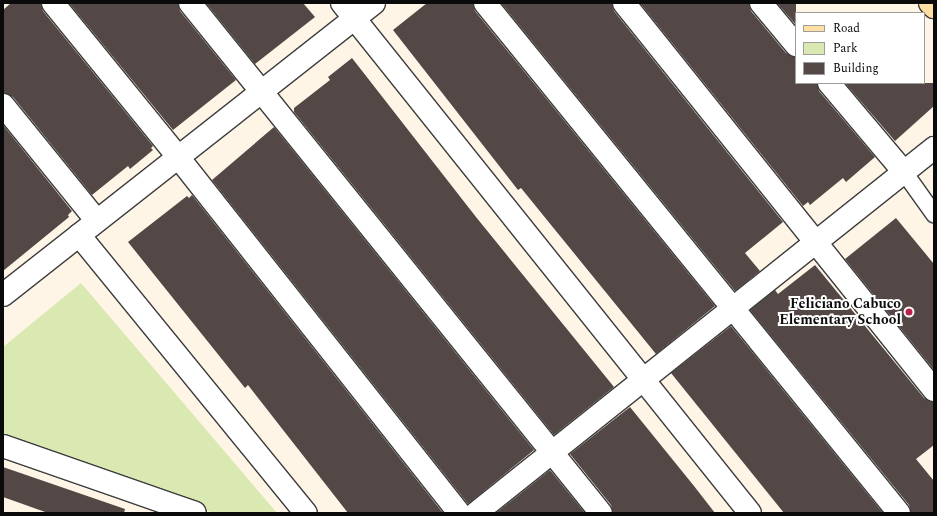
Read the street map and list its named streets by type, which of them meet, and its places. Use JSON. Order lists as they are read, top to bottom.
{
  "places": ["Feliciano Cabuco Elementary School"],
  "legend": ["Road", "Park", "Building"]
}
